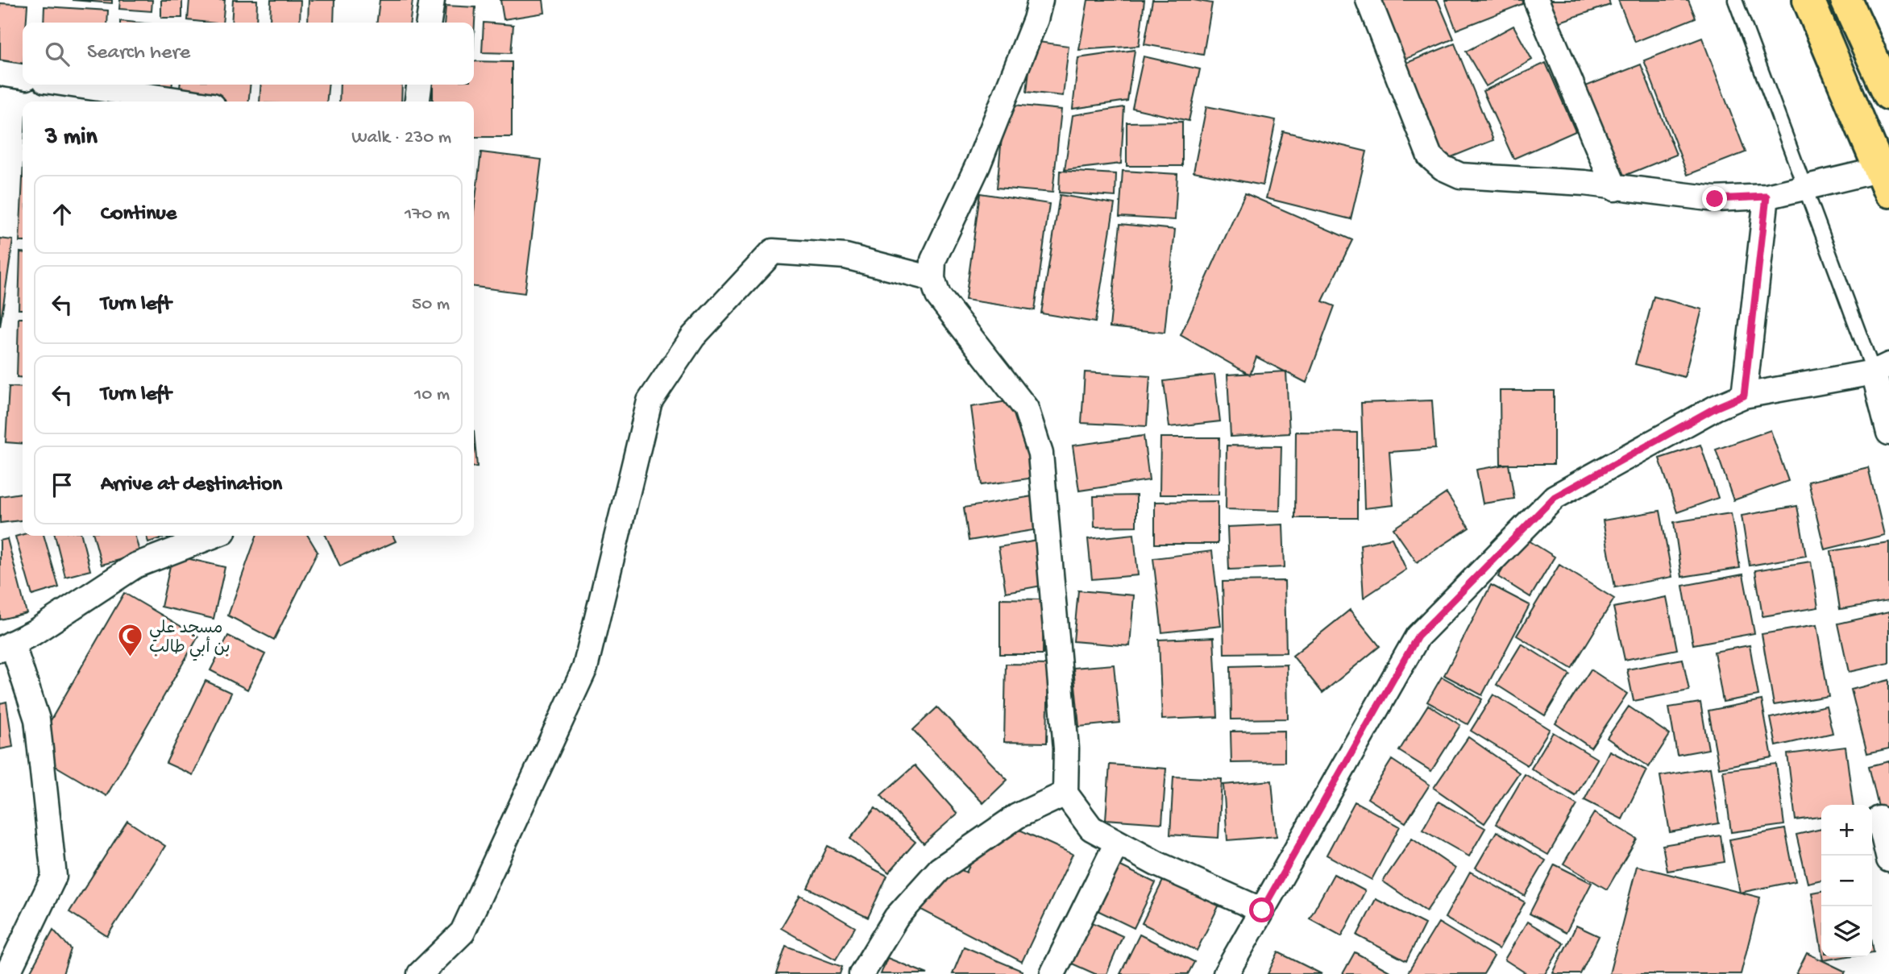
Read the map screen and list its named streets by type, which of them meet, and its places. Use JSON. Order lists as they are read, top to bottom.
{
  "places": {
    "mosque": ["مسجد علي بن أبي طالب"]
  },
  "page": {
    "search": "Search here",
    "heading": ["3 min", "Walk · 230 m"],
    "list": [
      ["Continue", "170 m"],
      ["Turn left", "50 m"],
      ["Turn left", "10 m"],
      "Arrive at destination"
    ],
    "map_buttons": ["+", "−"]
  }
}
